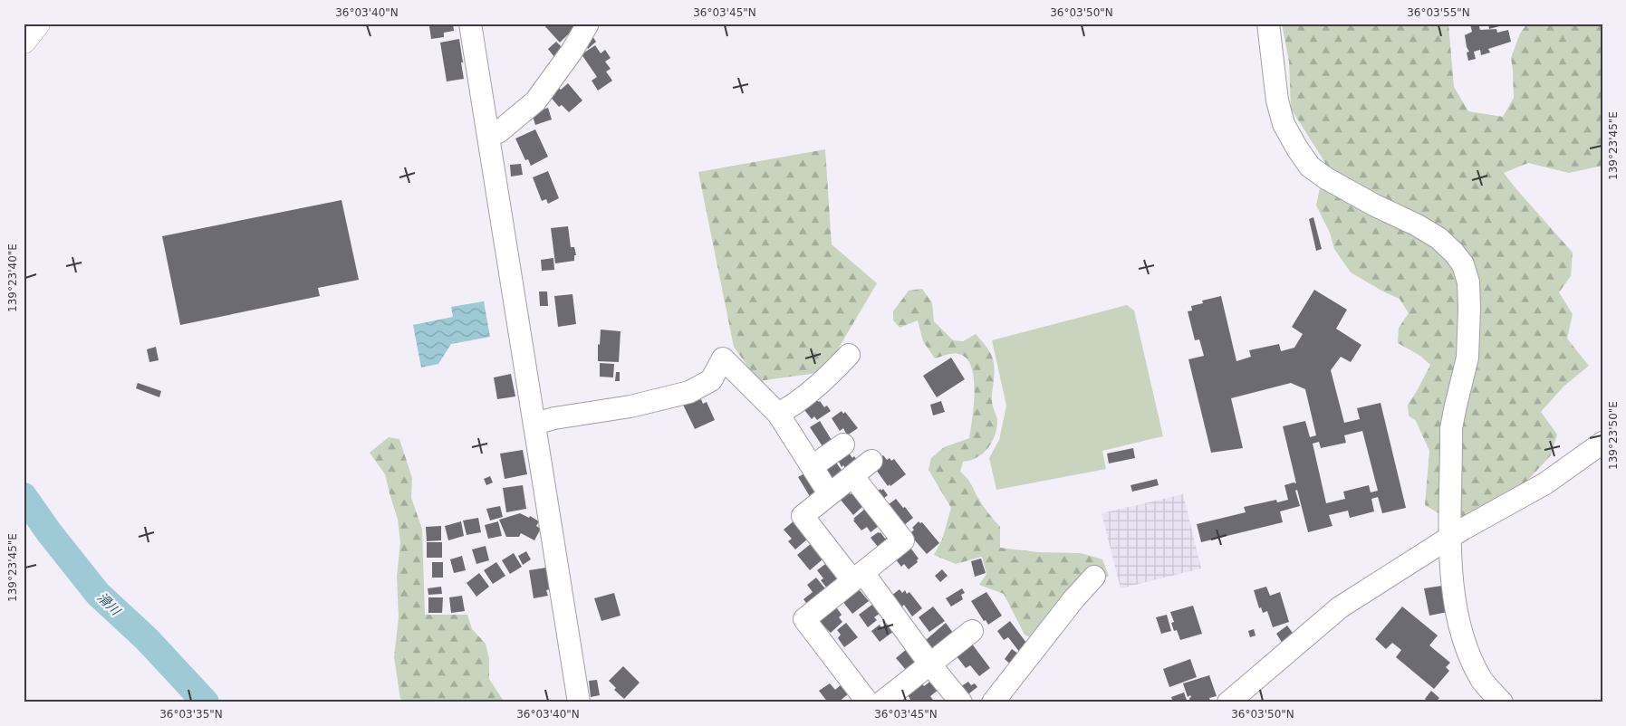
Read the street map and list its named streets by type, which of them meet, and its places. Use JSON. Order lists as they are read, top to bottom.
{
  "water": ["滑川"],
  "coordinates": [
    "36°03'40\"N",
    "36°03'45\"N",
    "36°03'50\"N",
    "36°03'55\"N",
    "139°23'45\"E",
    "139°23'40\"E",
    "139°23'50\"E",
    "36°03'35\"N"
  ]
}
